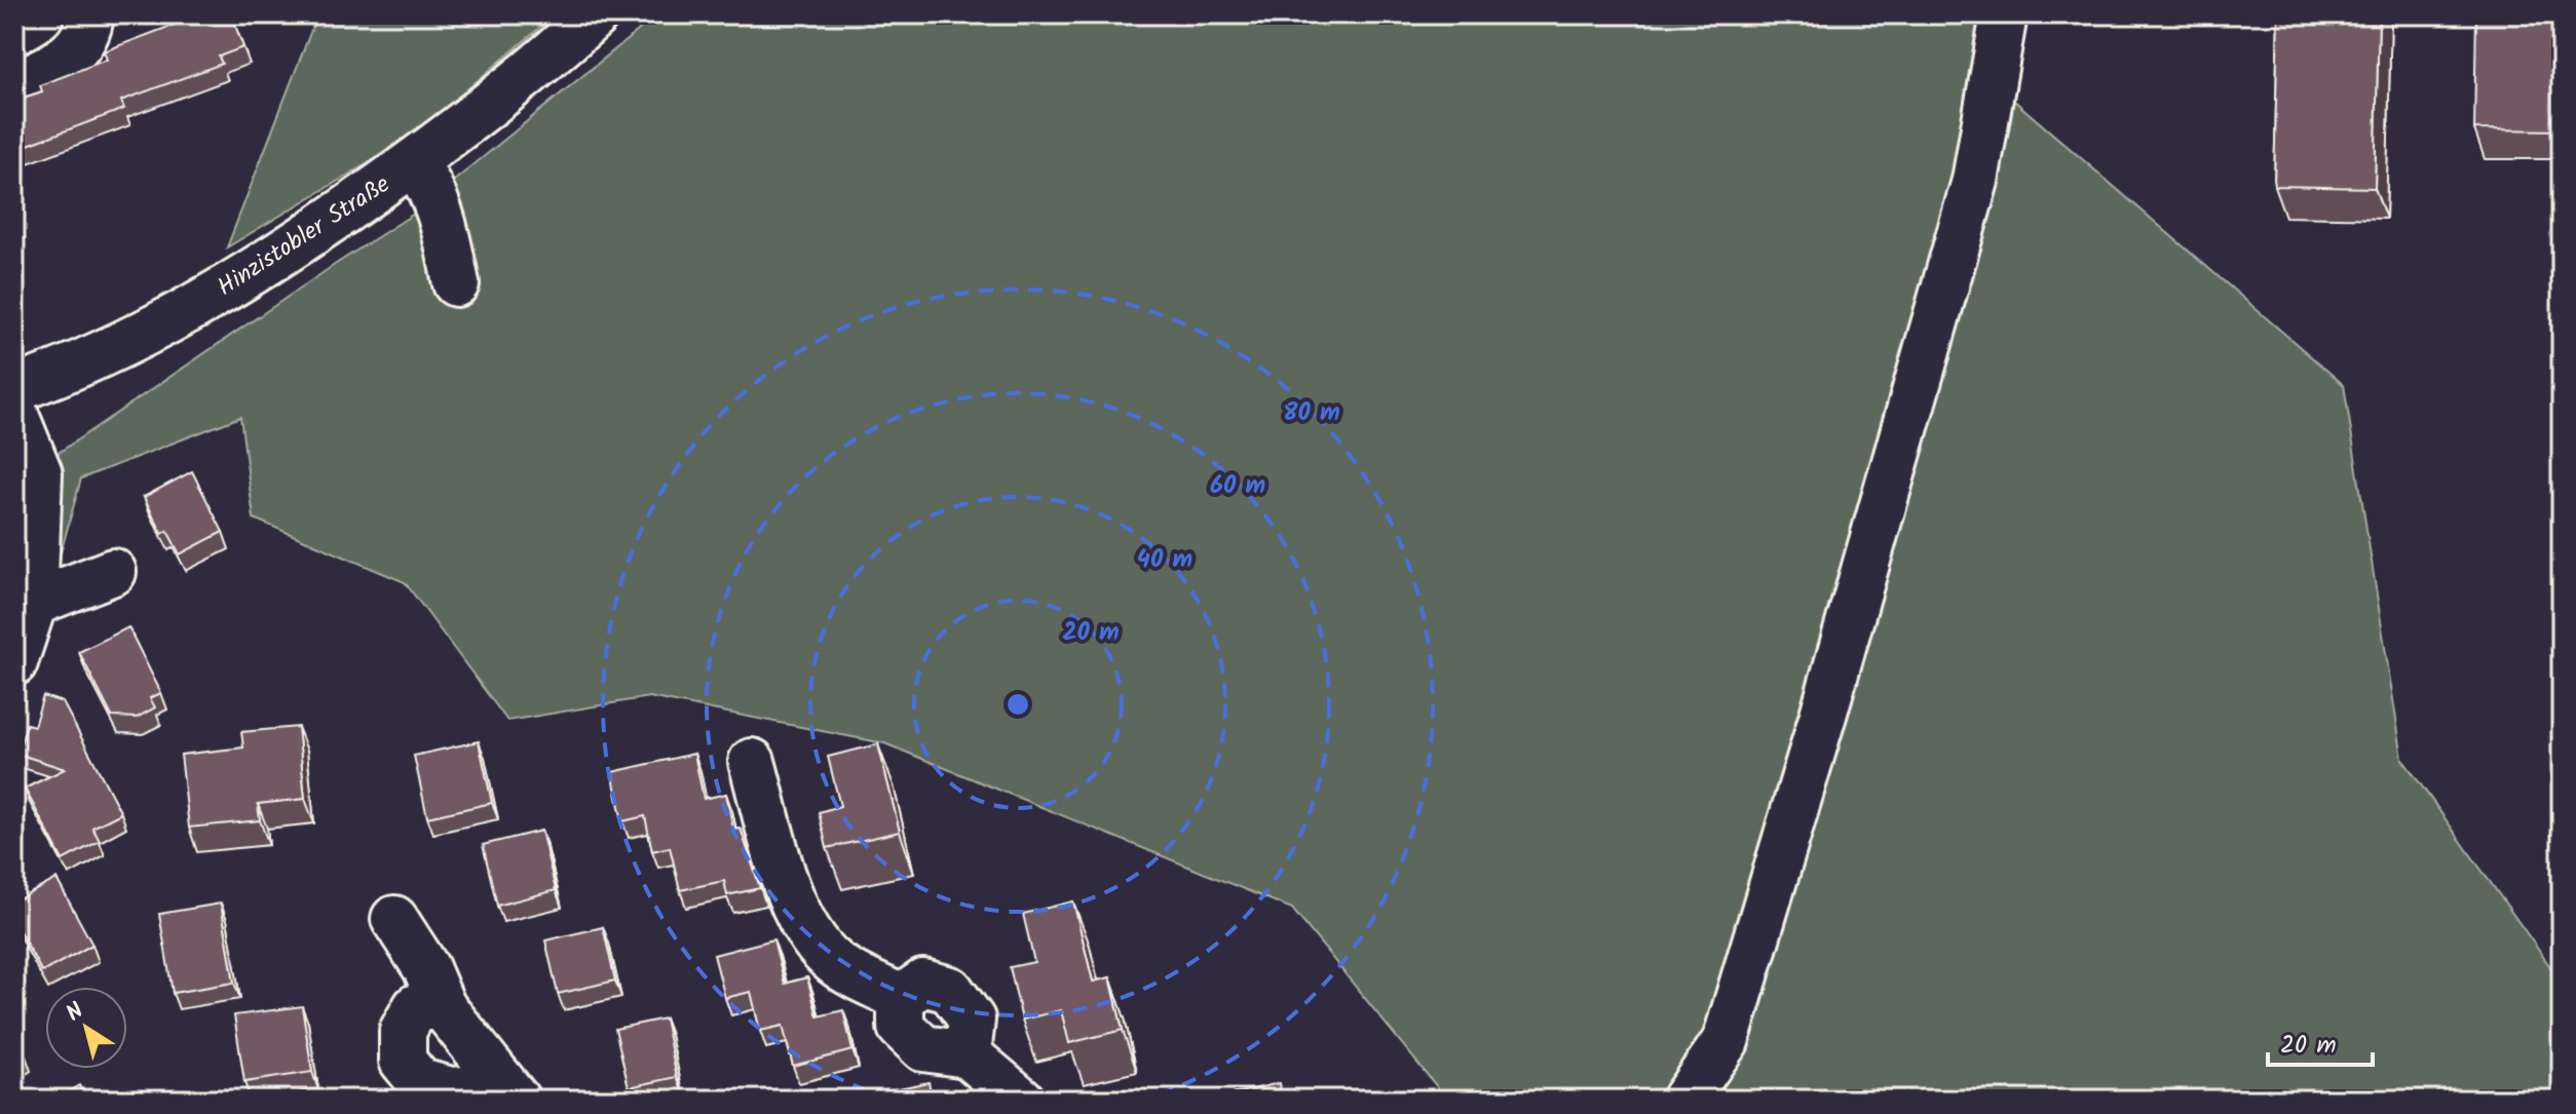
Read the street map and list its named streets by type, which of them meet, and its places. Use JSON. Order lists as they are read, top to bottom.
{
  "streets": {
    "street": ["Hinzistobler Straße"]
  },
  "scale_bar": "20 m",
  "north": "top left",
  "rings": [
    "80 m",
    "60 m",
    "40 m",
    "20 m"
  ]
}
